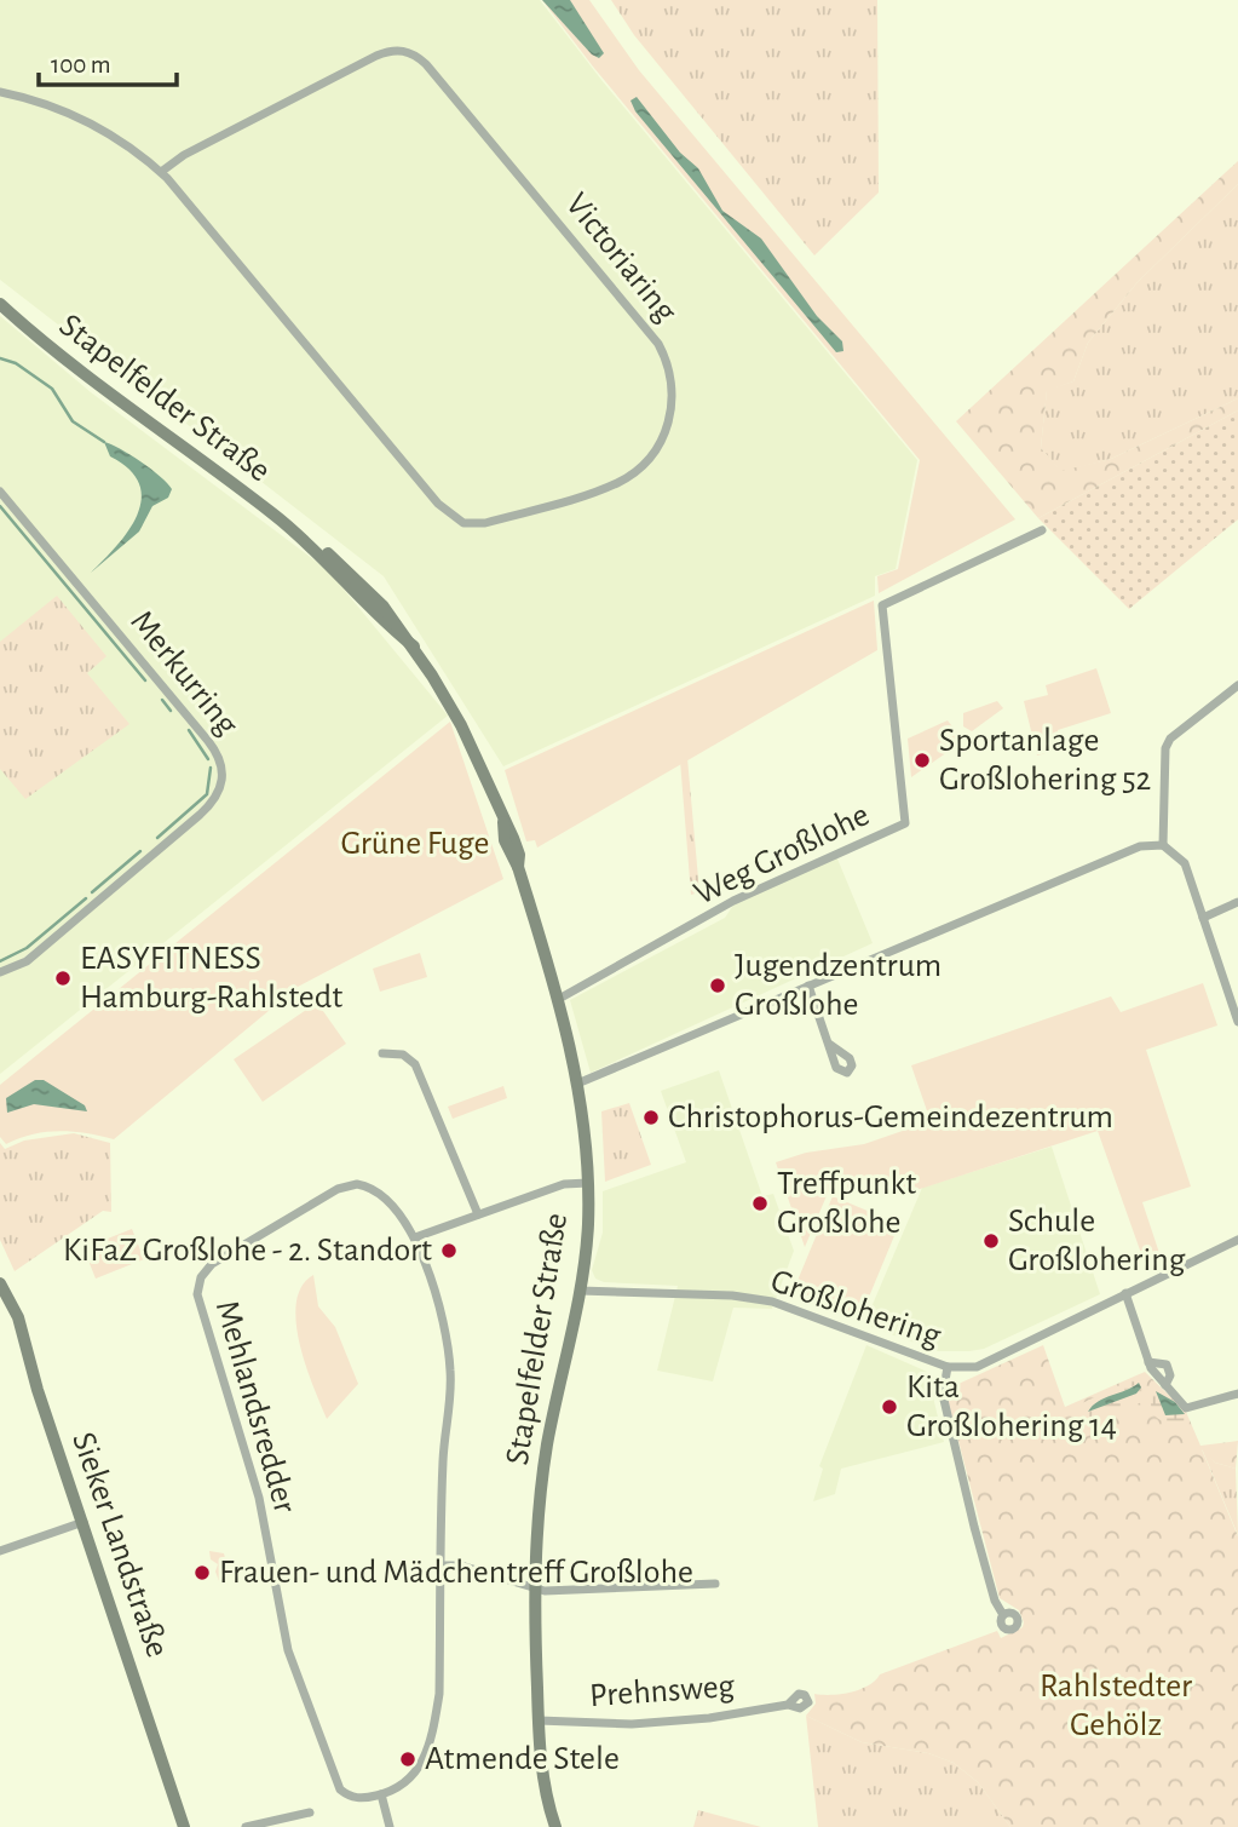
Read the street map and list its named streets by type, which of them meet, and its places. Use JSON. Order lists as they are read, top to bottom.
{
  "streets": {
    "street": [
      "Victoriaring",
      "Stapelfelder Straße",
      "Merkurring",
      "Weg Großlohe",
      "Großlohering",
      "Mehlandsredder",
      "Sieker Landstraße",
      "Prehnsweg"
    ]
  },
  "crossings": [
    ["Stapelfelder Straße", "Weg Großlohe"],
    ["Stapelfelder Straße", "Großlohering"],
    ["Stapelfelder Straße", "Prehnsweg"]
  ],
  "parks": ["Grüne Fuge", "Rahlstedter Gehölz"],
  "places": [
    "Sportanlage Großlohering 52",
    "EASYFITNESS Hamburg-Rahlstedt",
    "Jugendzentrum Großlohe",
    "Christophorus-Gemeindezentrum",
    "Treffpunkt Großlohe",
    "Schule Großlohering",
    "KiFaZ Großlohe - 2. Standort",
    "Kita Großlohering 14",
    "Frauen- und Mädchentreff Großlohe",
    "Atmende Stele"
  ],
  "scale_bar": "100 m"
}
